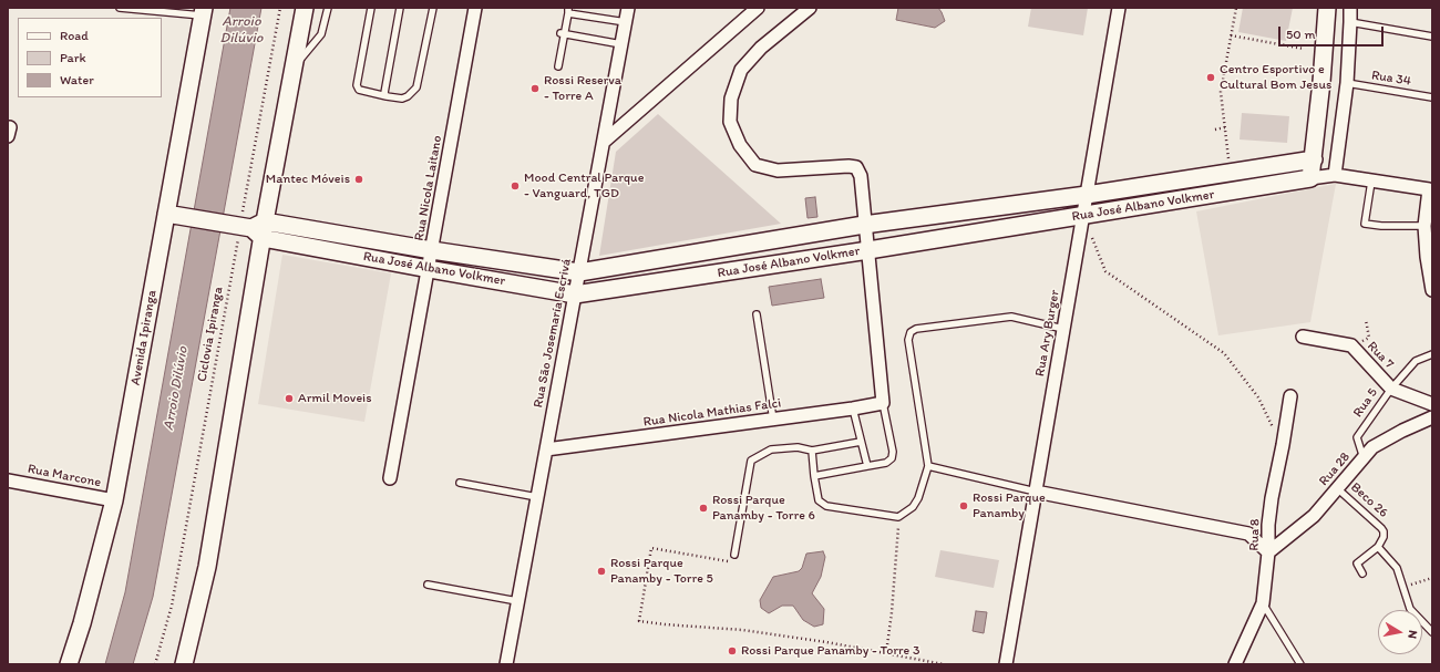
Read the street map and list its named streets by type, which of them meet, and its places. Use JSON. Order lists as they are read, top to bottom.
{
  "streets": {
    "street": [
      "Rua Nicola Laitano",
      "Rua José Albano Volkmer",
      "Rua São Josemaría Escrivá",
      "Rua Ary Burger",
      "Avenida Ipiranga",
      "Rua 7",
      "Rua Nicola Mathias Falci",
      "Rua 28",
      "Rua Marcone",
      "Rua 8"
    ],
    "lane": ["Rua 34", "Rua 5", "Beco 26"],
    "path": ["Ciclovia Ipiranga"]
  },
  "crossings": [
    ["Rua Nicola Laitano", "Rua José Albano Volkmer"],
    ["Rua José Albano Volkmer", "Rua São Josemaría Escrivá"],
    ["Rua José Albano Volkmer", "Rua Ary Burger"],
    ["Rua José Albano Volkmer", "Ciclovia Ipiranga"],
    ["Rua José Albano Volkmer", "Avenida Ipiranga"],
    ["Rua São Josemaría Escrivá", "Rua Nicola Mathias Falci"],
    ["Avenida Ipiranga", "Rua Marcone"],
    ["Rua 7", "Rua 5"],
    ["Rua 5", "Rua 28"],
    ["Rua 28", "Beco 26"],
    ["Rua 28", "Rua 8"]
  ],
  "water": ["Arroio Dilúvio"],
  "places": [
    "Centro Esportivo e Cultural Bom Jesus",
    "Rossi Reserva - Torre A",
    "Mantec Móveis",
    "Mood Central Parque - Vanguard, TGD",
    "Armil Moveis",
    "Rossi Parque Panamby",
    "Rossi Parque Panamby - Torre 6",
    "Rossi Parque Panamby - Torre 5",
    "Rossi Parque Panamby - Torre 3"
  ],
  "legend": ["Road", "Park", "Water"],
  "scale_bar": "50 m",
  "north": "right"
}
